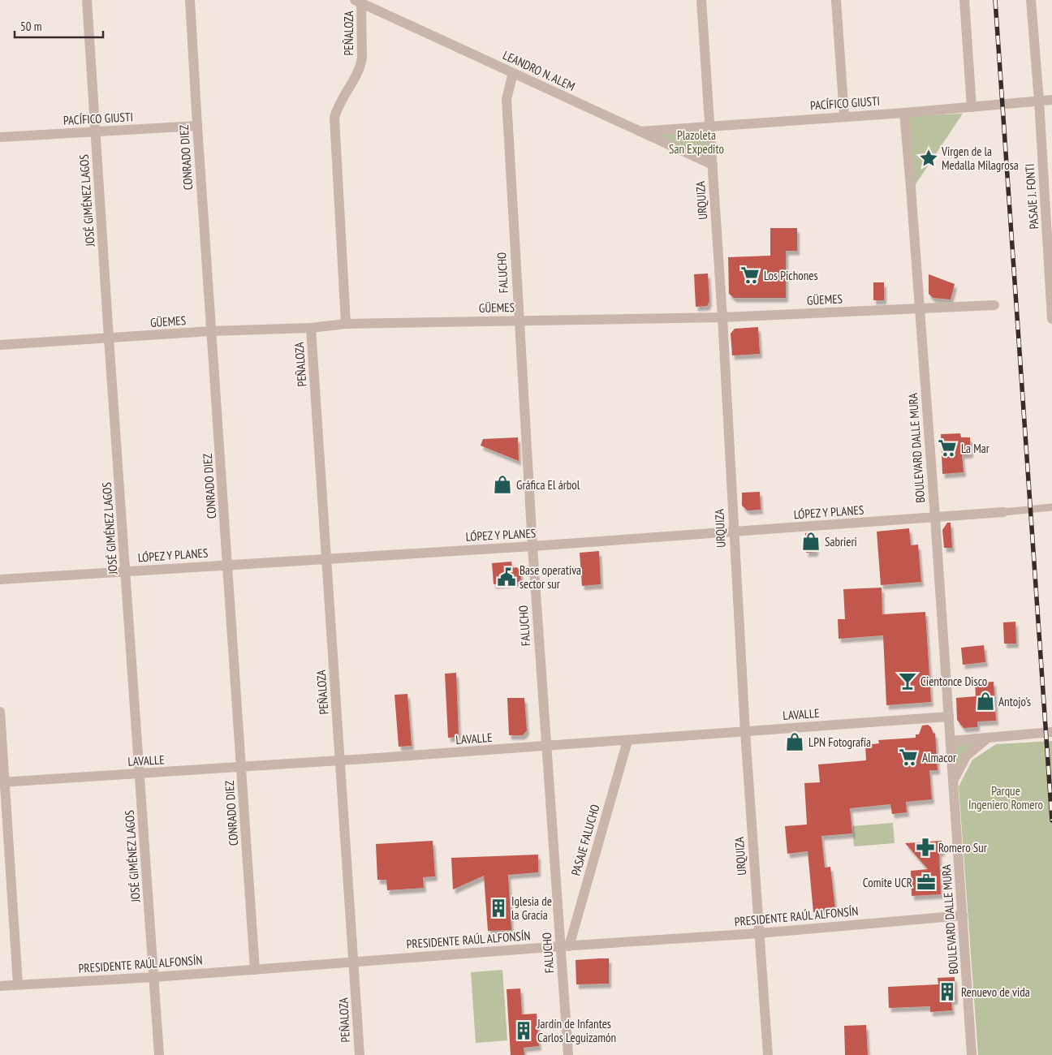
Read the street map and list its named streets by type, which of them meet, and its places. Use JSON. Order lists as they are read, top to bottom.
{
  "streets": {
    "street": [
      "PEÑALOZA",
      "LEANDRO N. ALEM",
      "PACÍFICO GIUSTI",
      "CONRADO DIEZ",
      "PASAJE J. FONTI",
      "JOSÉ GIMÉNEZ LAGOS",
      "URQUIZA",
      "FALUCHO",
      "GÜEMES",
      "BOULEVARD DALLE MURA",
      "LÓPEZ Y PLANES",
      "LAVALLE",
      "PASAJE FALUCHO",
      "PRESIDENTE RAÚL ALFONSÍN"
    ]
  },
  "crossings": [
    ["PEÑALOZA", "LEANDRO N. ALEM"],
    ["PEÑALOZA", "GÜEMES"],
    ["PEÑALOZA", "LÓPEZ Y PLANES"],
    ["PEÑALOZA", "LAVALLE"],
    ["PEÑALOZA", "PRESIDENTE RAÚL ALFONSÍN"],
    ["LEANDRO N. ALEM", "PACÍFICO GIUSTI"],
    ["LEANDRO N. ALEM", "URQUIZA"],
    ["LEANDRO N. ALEM", "FALUCHO"],
    ["PACÍFICO GIUSTI", "CONRADO DIEZ"],
    ["PACÍFICO GIUSTI", "PASAJE J. FONTI"],
    ["PACÍFICO GIUSTI", "JOSÉ GIMÉNEZ LAGOS"],
    ["PACÍFICO GIUSTI", "URQUIZA"],
    ["PACÍFICO GIUSTI", "BOULEVARD DALLE MURA"],
    ["CONRADO DIEZ", "GÜEMES"],
    ["CONRADO DIEZ", "LÓPEZ Y PLANES"],
    ["CONRADO DIEZ", "LAVALLE"],
    ["CONRADO DIEZ", "PRESIDENTE RAÚL ALFONSÍN"],
    ["JOSÉ GIMÉNEZ LAGOS", "GÜEMES"],
    ["JOSÉ GIMÉNEZ LAGOS", "LÓPEZ Y PLANES"],
    ["JOSÉ GIMÉNEZ LAGOS", "LAVALLE"],
    ["JOSÉ GIMÉNEZ LAGOS", "PRESIDENTE RAÚL ALFONSÍN"],
    ["URQUIZA", "GÜEMES"],
    ["URQUIZA", "LÓPEZ Y PLANES"],
    ["URQUIZA", "LAVALLE"],
    ["URQUIZA", "PRESIDENTE RAÚL ALFONSÍN"],
    ["FALUCHO", "GÜEMES"],
    ["FALUCHO", "LÓPEZ Y PLANES"],
    ["FALUCHO", "LAVALLE"],
    ["FALUCHO", "PASAJE FALUCHO"],
    ["FALUCHO", "PRESIDENTE RAÚL ALFONSÍN"],
    ["GÜEMES", "BOULEVARD DALLE MURA"],
    ["BOULEVARD DALLE MURA", "LÓPEZ Y PLANES"],
    ["BOULEVARD DALLE MURA", "LAVALLE"],
    ["BOULEVARD DALLE MURA", "PRESIDENTE RAÚL ALFONSÍN"],
    ["LAVALLE", "PASAJE FALUCHO"],
    ["PASAJE FALUCHO", "PRESIDENTE RAÚL ALFONSÍN"]
  ],
  "parks": ["Plazoleta San Expedito", "Parque Ingeniero Romero"],
  "places": {
    "place": ["Virgen de la Medalla Milagrosa"],
    "supermarket": ["Los Pichones", "La Mar", "Almacor"],
    "shop": [
      "Gráfica El árbol",
      "Sabrieri",
      "Antojo's",
      "LPN Fotografía"
    ],
    "public building": ["Base operativa sector sur"],
    "bar": ["Cientonce Disco"],
    "pharmacy": ["Romero Sur"],
    "office": ["Comite UCR"],
    "building": ["Iglesia de la Gracia", "Renuevo de vida", "Jardín de Infantes Carlos Leguizamón"]
  },
  "scale_bar": "50 m"
}
